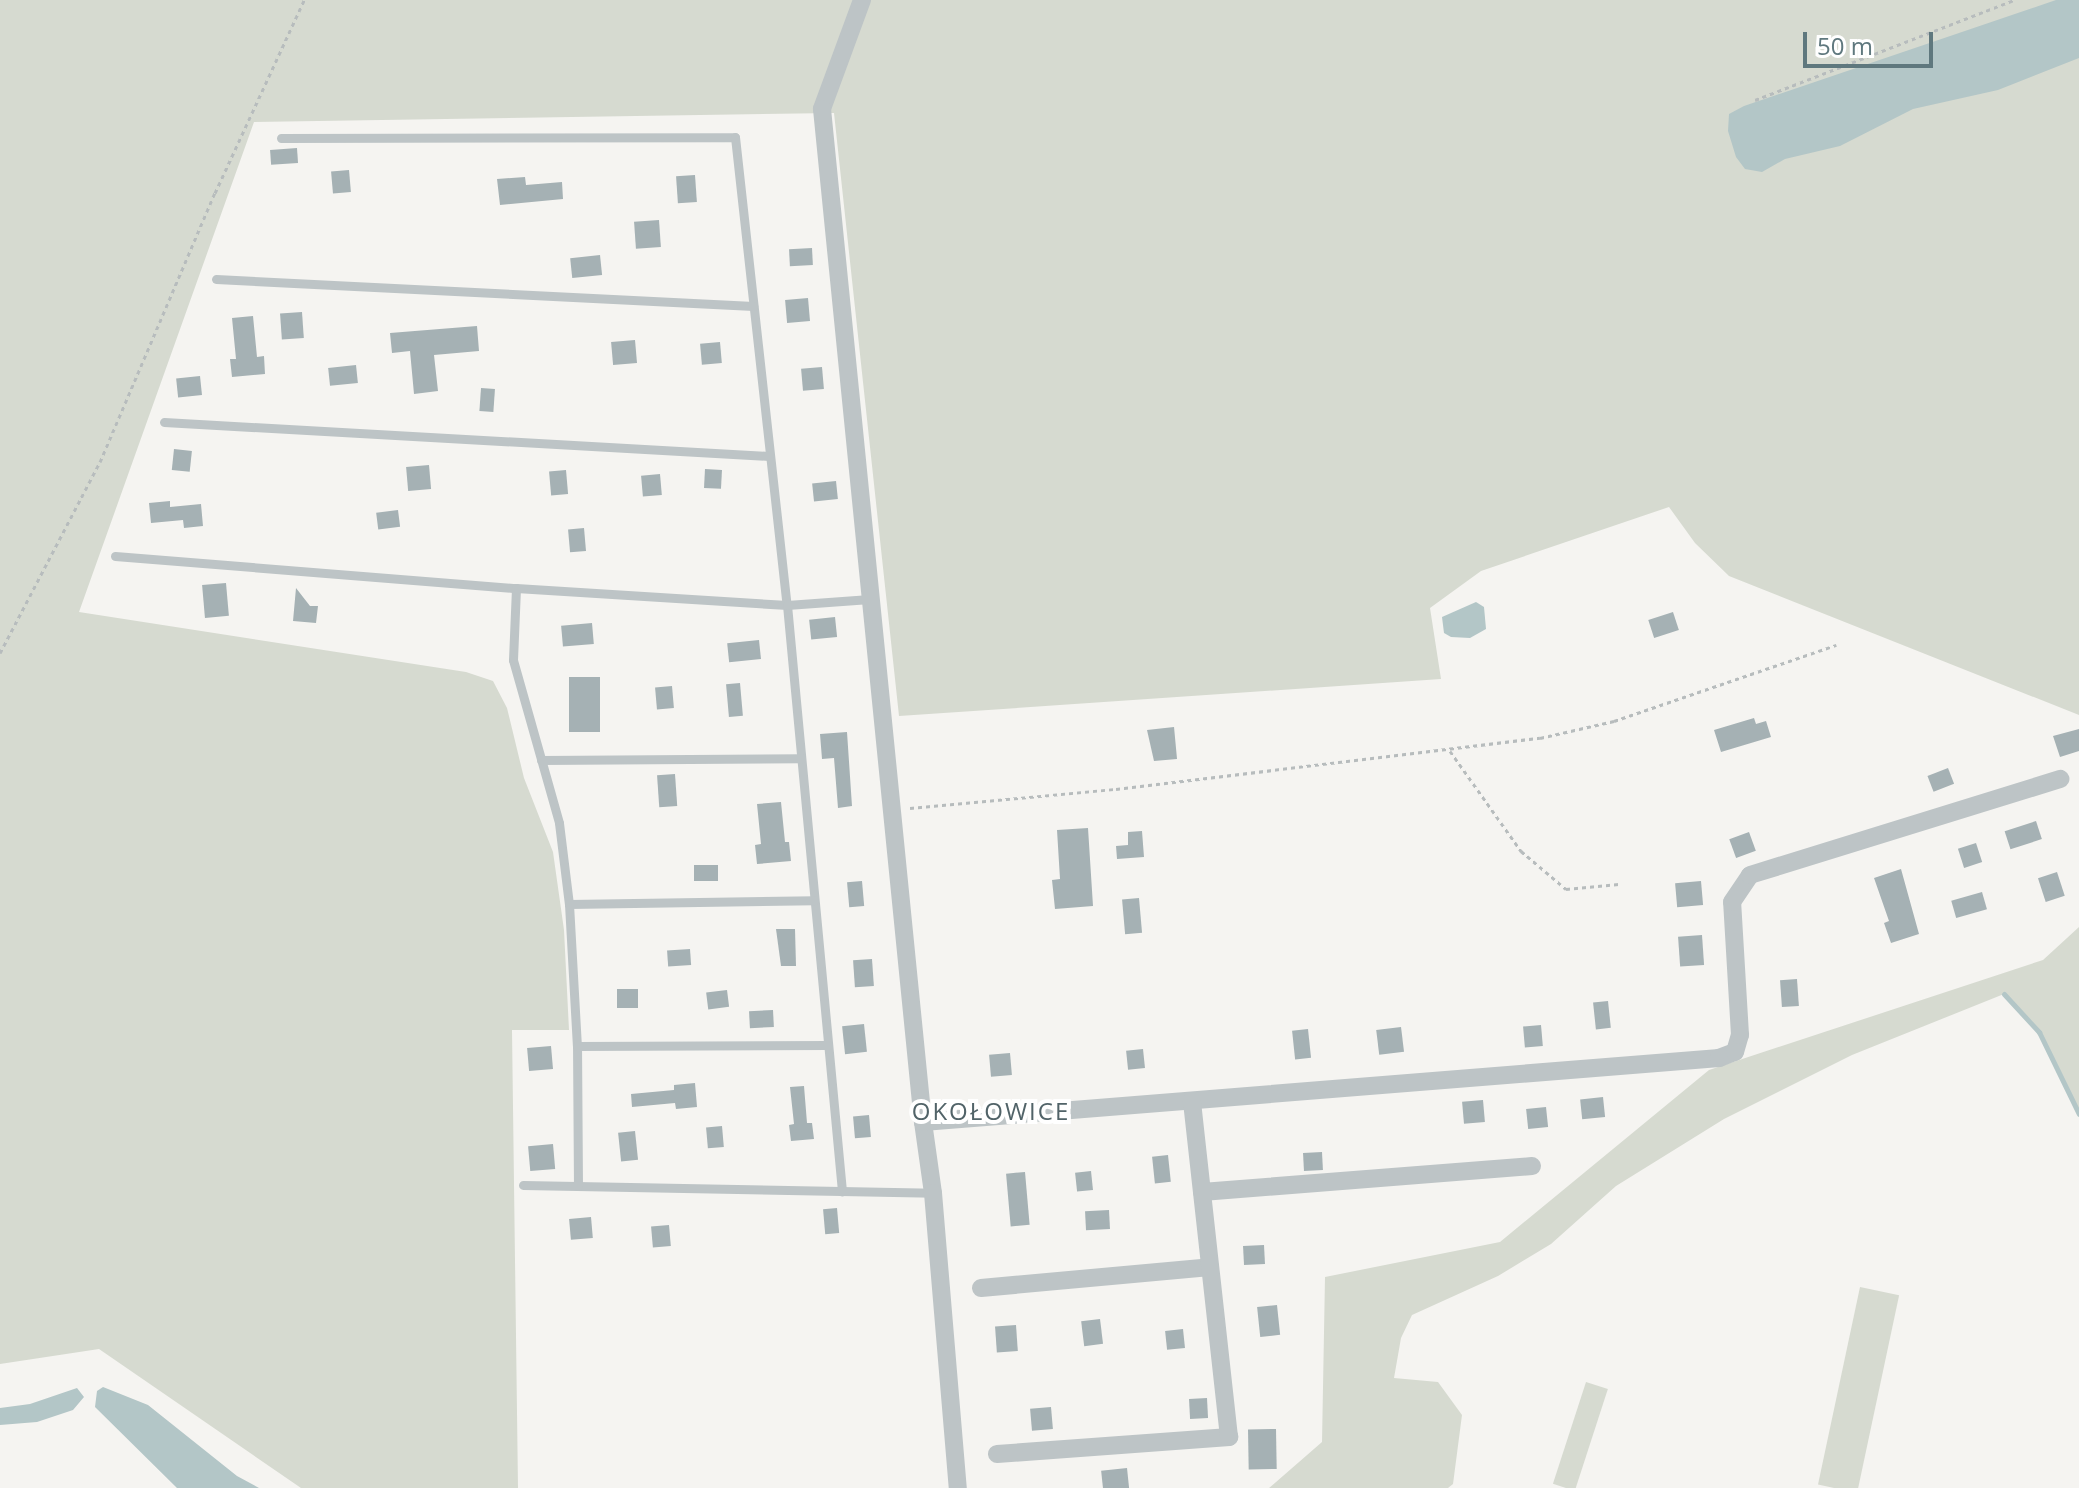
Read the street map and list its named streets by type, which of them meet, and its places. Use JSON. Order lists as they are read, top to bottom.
{
  "districts": ["OKOŁOWICE"],
  "scale_bar": "50 m"
}
